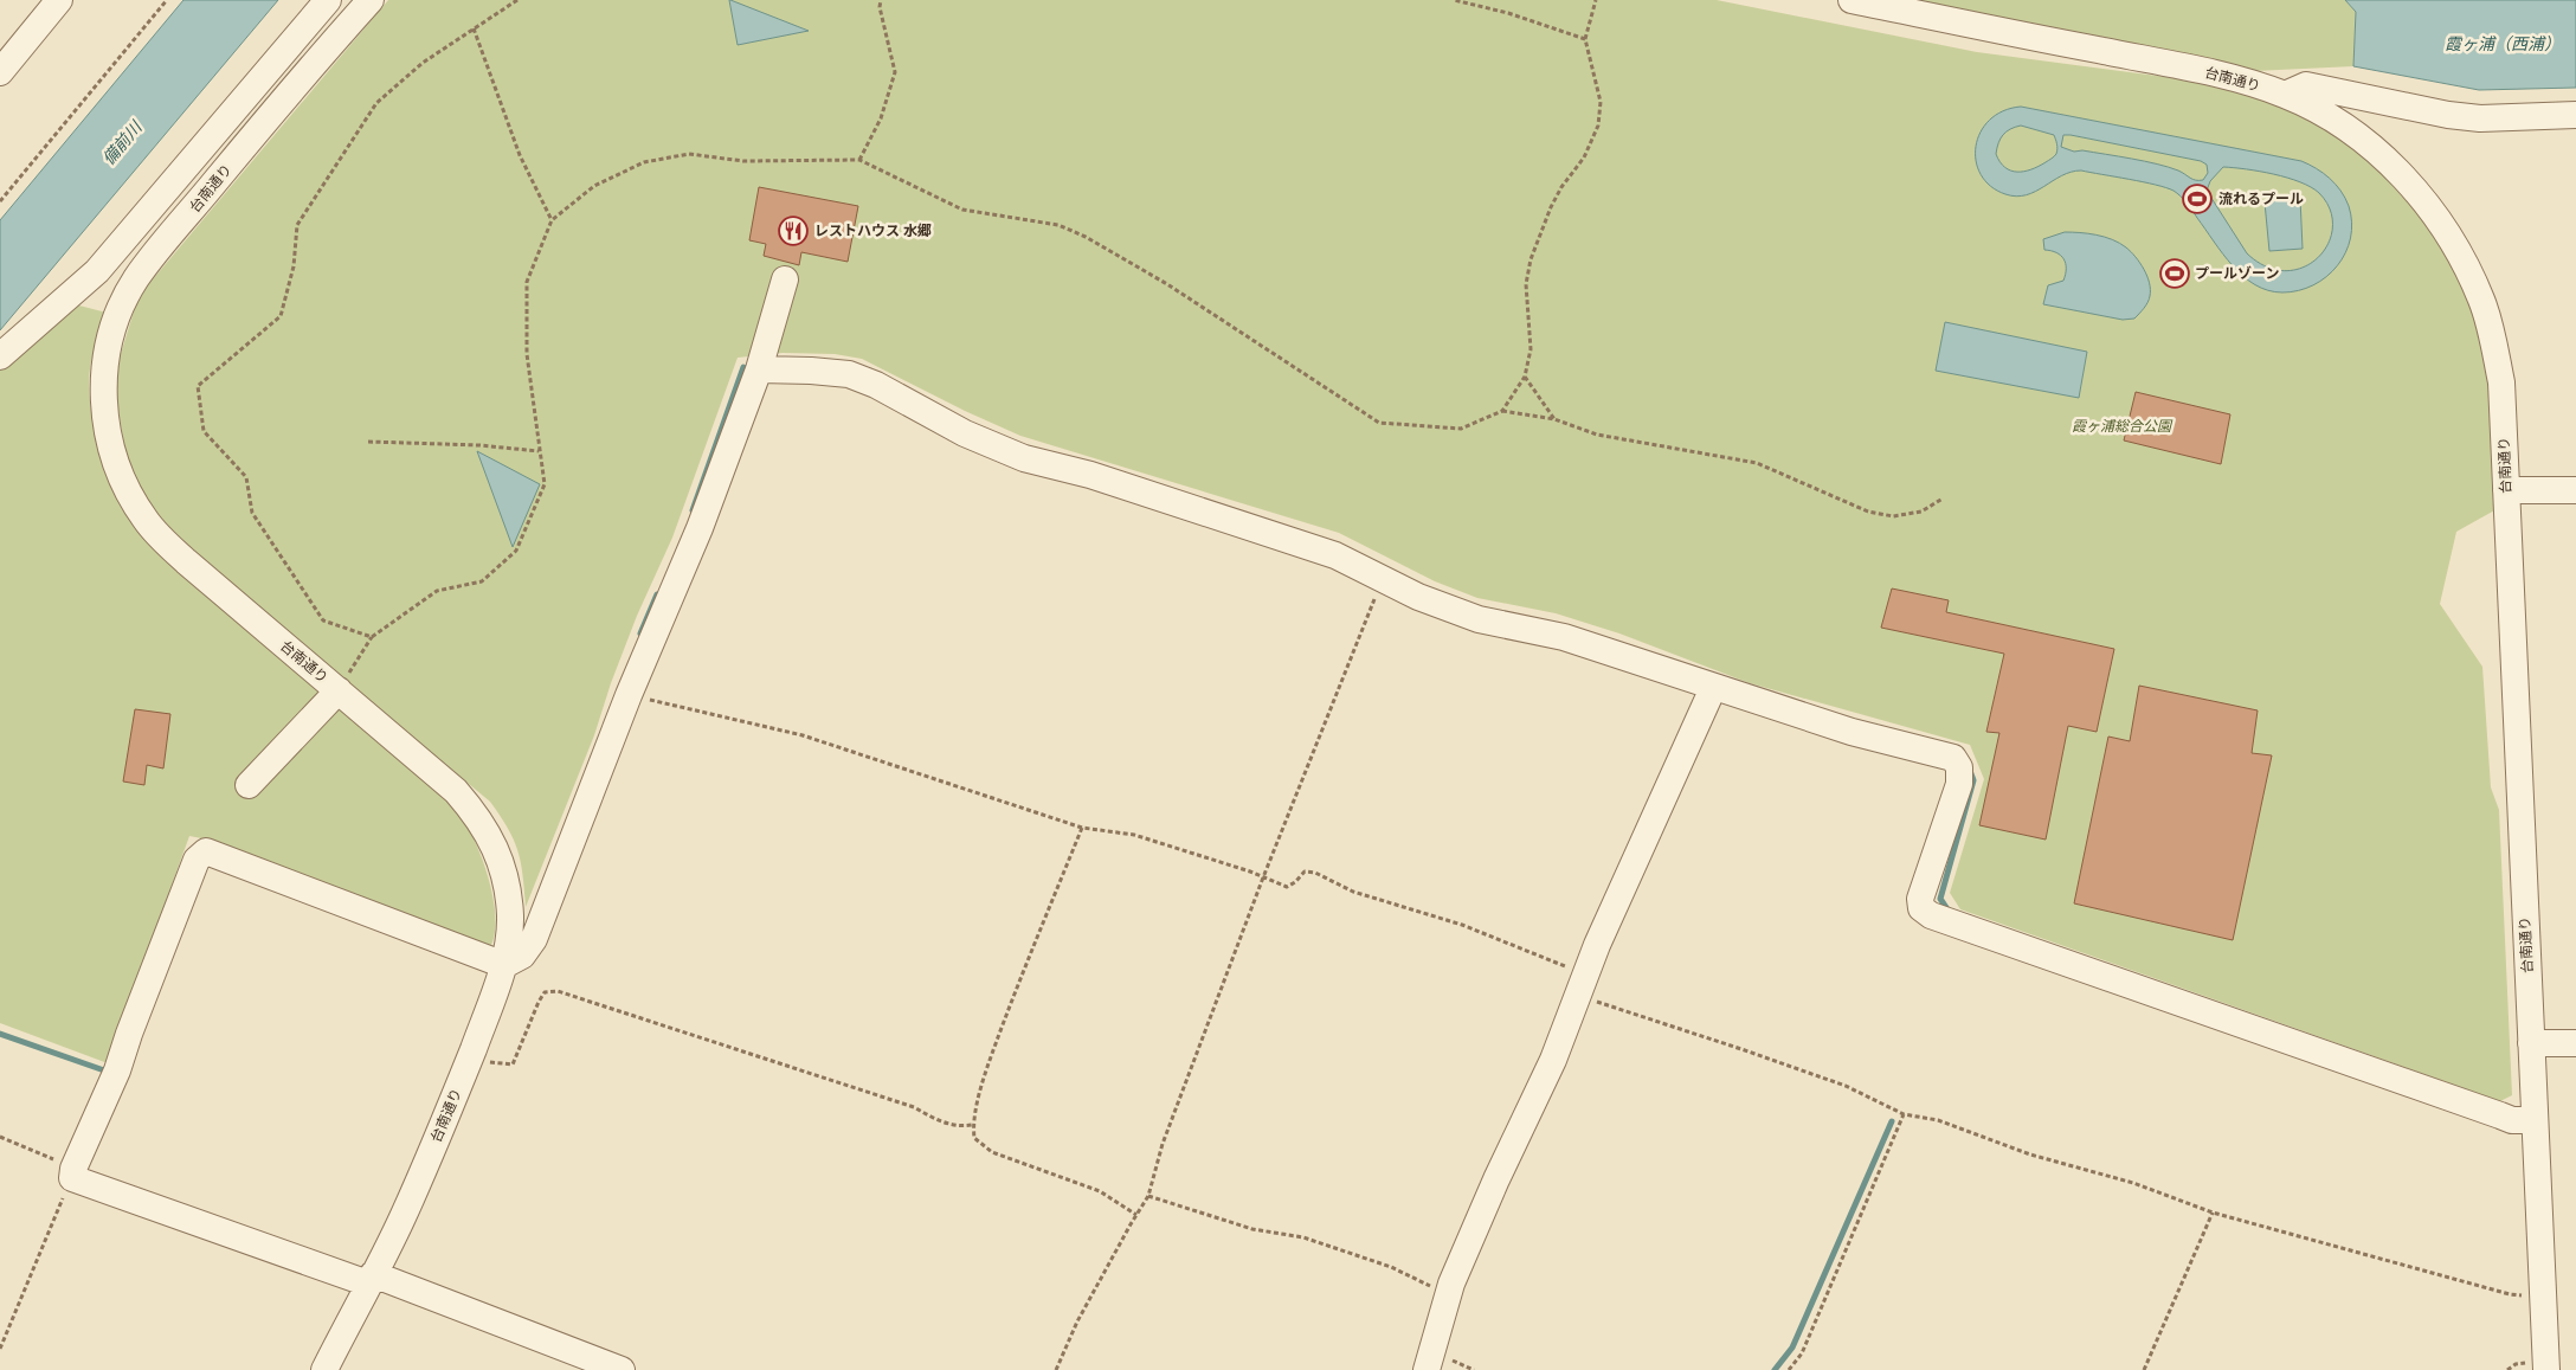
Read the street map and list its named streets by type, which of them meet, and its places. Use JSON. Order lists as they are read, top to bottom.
{
  "streets": {
    "street": ["台南通り"]
  },
  "water": ["霞ヶ浦（西浦）", "備前川"],
  "parks": ["霞ヶ浦総合公園"],
  "places": {
    "sports": ["流れるプール", "プールゾーン"],
    "restaurant": ["レストハウス 水郷"]
  }
}
